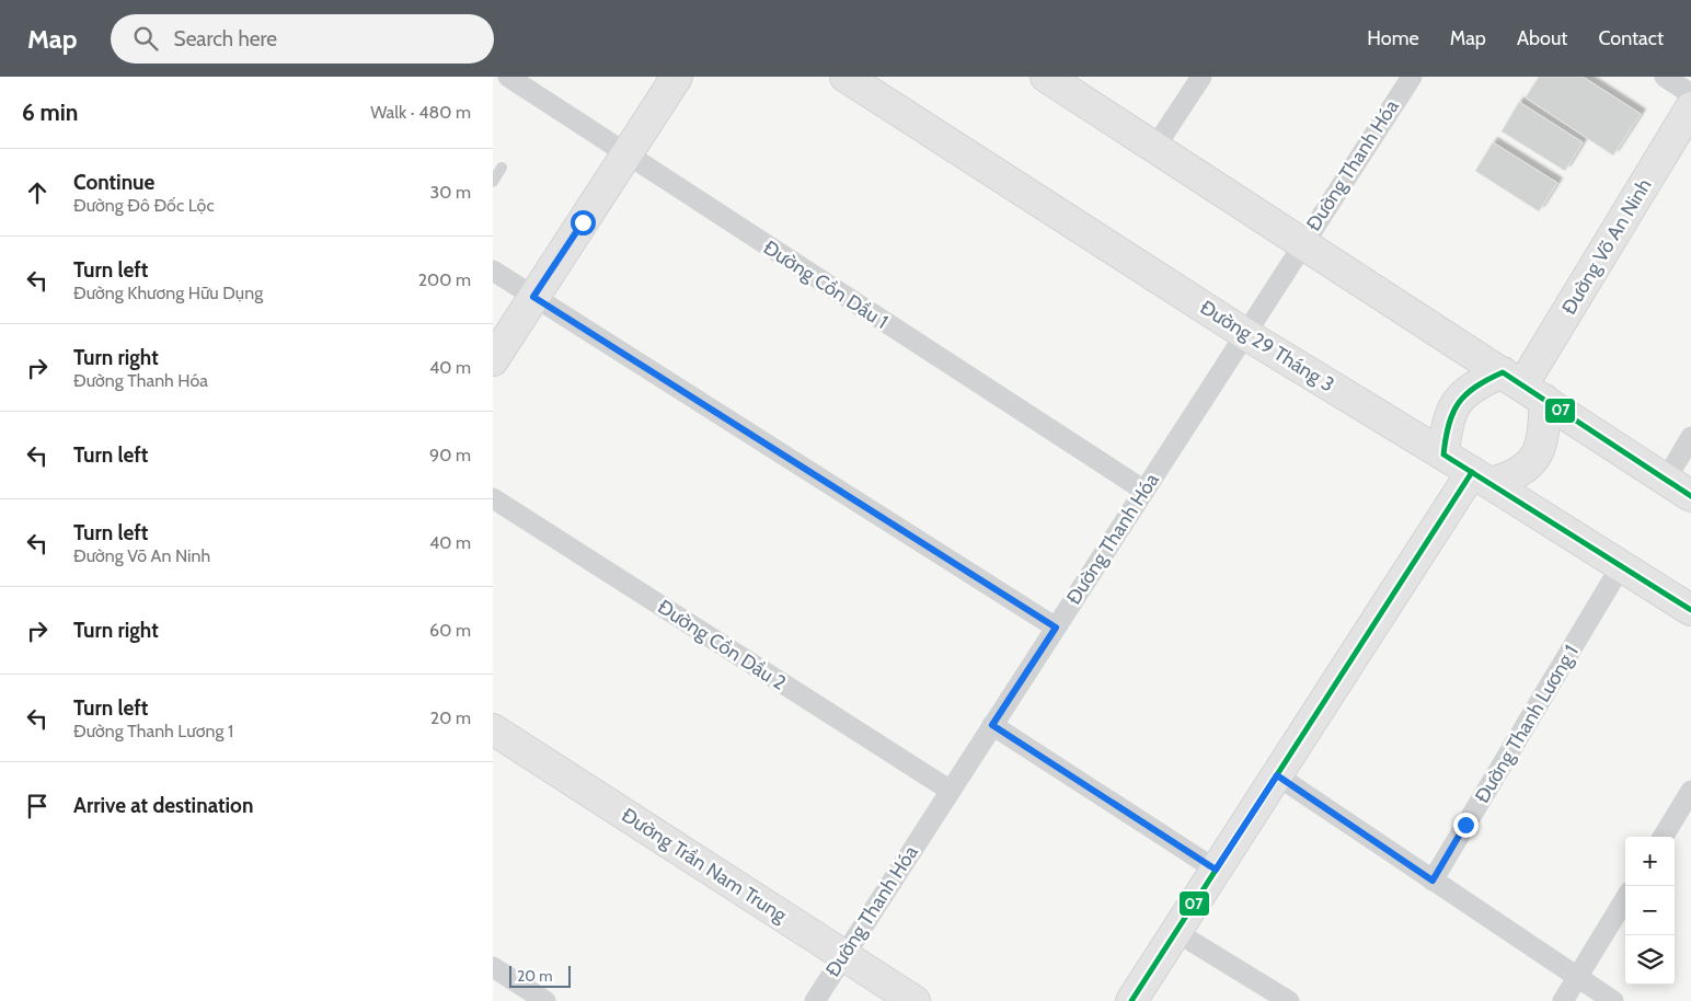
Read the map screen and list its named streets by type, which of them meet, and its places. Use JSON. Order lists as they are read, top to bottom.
{
  "streets": {
    "street": [
      "Đường Thanh Hóa",
      "Đường Võ An Ninh",
      "Đường Cồn Dầu 1",
      "Đường 29 Tháng 3",
      "Đường Cồn Dầu 2",
      "Đường Thanh Lương 1",
      "Đường Trần Nam Trung"
    ]
  },
  "crossings": [
    ["Đường Thanh Hóa", "Đường Cồn Dầu 1"],
    ["Đường Thanh Hóa", "Đường 29 Tháng 3"],
    ["Đường Thanh Hóa", "Đường Cồn Dầu 2"],
    ["Đường Thanh Hóa", "Đường Trần Nam Trung"],
    ["Đường Võ An Ninh", "Đường 29 Tháng 3"],
    ["Đường 29 Tháng 3", "Đường Thanh Lương 1"]
  ],
  "lines": ["transit line 07"],
  "scale_bar": "20 m",
  "page": {
    "header": "Map",
    "search": "Search here",
    "nav": [
      "Home",
      "Map",
      "About",
      "Contact"
    ],
    "heading": ["6 min", "Walk · 480 m"],
    "list": [
      ["Continue", "Đường Đô Đốc Lộc", "30 m"],
      ["Turn left", "Đường Khương Hữu Dụng", "200 m"],
      ["Turn right", "Đường Thanh Hóa", "40 m"],
      ["Turn left", "90 m"],
      ["Turn left", "Đường Võ An Ninh", "40 m"],
      ["Turn right", "60 m"],
      ["Turn left", "Đường Thanh Lương 1", "20 m"],
      "Arrive at destination"
    ],
    "map_buttons": ["+", "−"],
    "scale": "20 m"
  }
}
